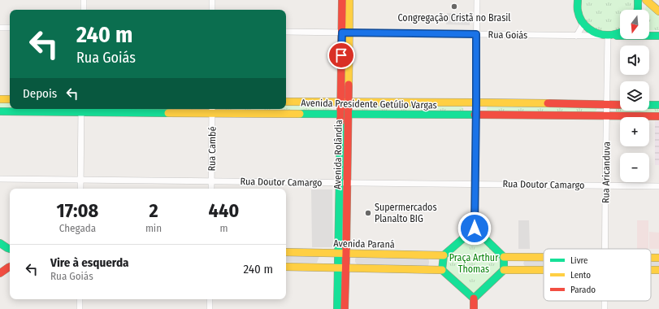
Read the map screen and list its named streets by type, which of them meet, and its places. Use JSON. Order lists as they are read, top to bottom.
{
  "streets": {
    "street": [
      "Rua Goiás",
      "Avenida Presidente Getúlio Vargas",
      "Rua Cambé",
      "Avenida Rolândia",
      "Rua Aricanduva",
      "Rua Doutor Camargo",
      "Avenida Paraná"
    ]
  },
  "crossings": [
    ["Rua Goiás", "Avenida Rolândia"],
    ["Rua Goiás", "Rua Aricanduva"],
    ["Avenida Presidente Getúlio Vargas", "Rua Cambé"],
    ["Avenida Presidente Getúlio Vargas", "Avenida Rolândia"],
    ["Avenida Presidente Getúlio Vargas", "Rua Aricanduva"],
    ["Rua Cambé", "Rua Doutor Camargo"],
    ["Avenida Rolândia", "Rua Doutor Camargo"],
    ["Avenida Rolândia", "Avenida Paraná"],
    ["Rua Aricanduva", "Rua Doutor Camargo"]
  ],
  "parks": ["Praça Arthur Thomas"],
  "places": ["Congregação Cristã no Brasil", "Supermercados Planalto BIG"],
  "legend": ["Livre", "Lento", "Parado"],
  "north": "bottom",
  "page": {
    "map_buttons": ["+", "−"],
    "turn": ["240 m", "Rua Goiás"],
    "then": "Depois",
    "eta": [
      "17:08",
      "Chegada",
      "2",
      "min",
      "440",
      "m"
    ],
    "list": [
      {
        "name": "Vire à esquerda",
        "note": "Rua Goiás",
        "value": "240 m"
      }
    ]
  }
}
